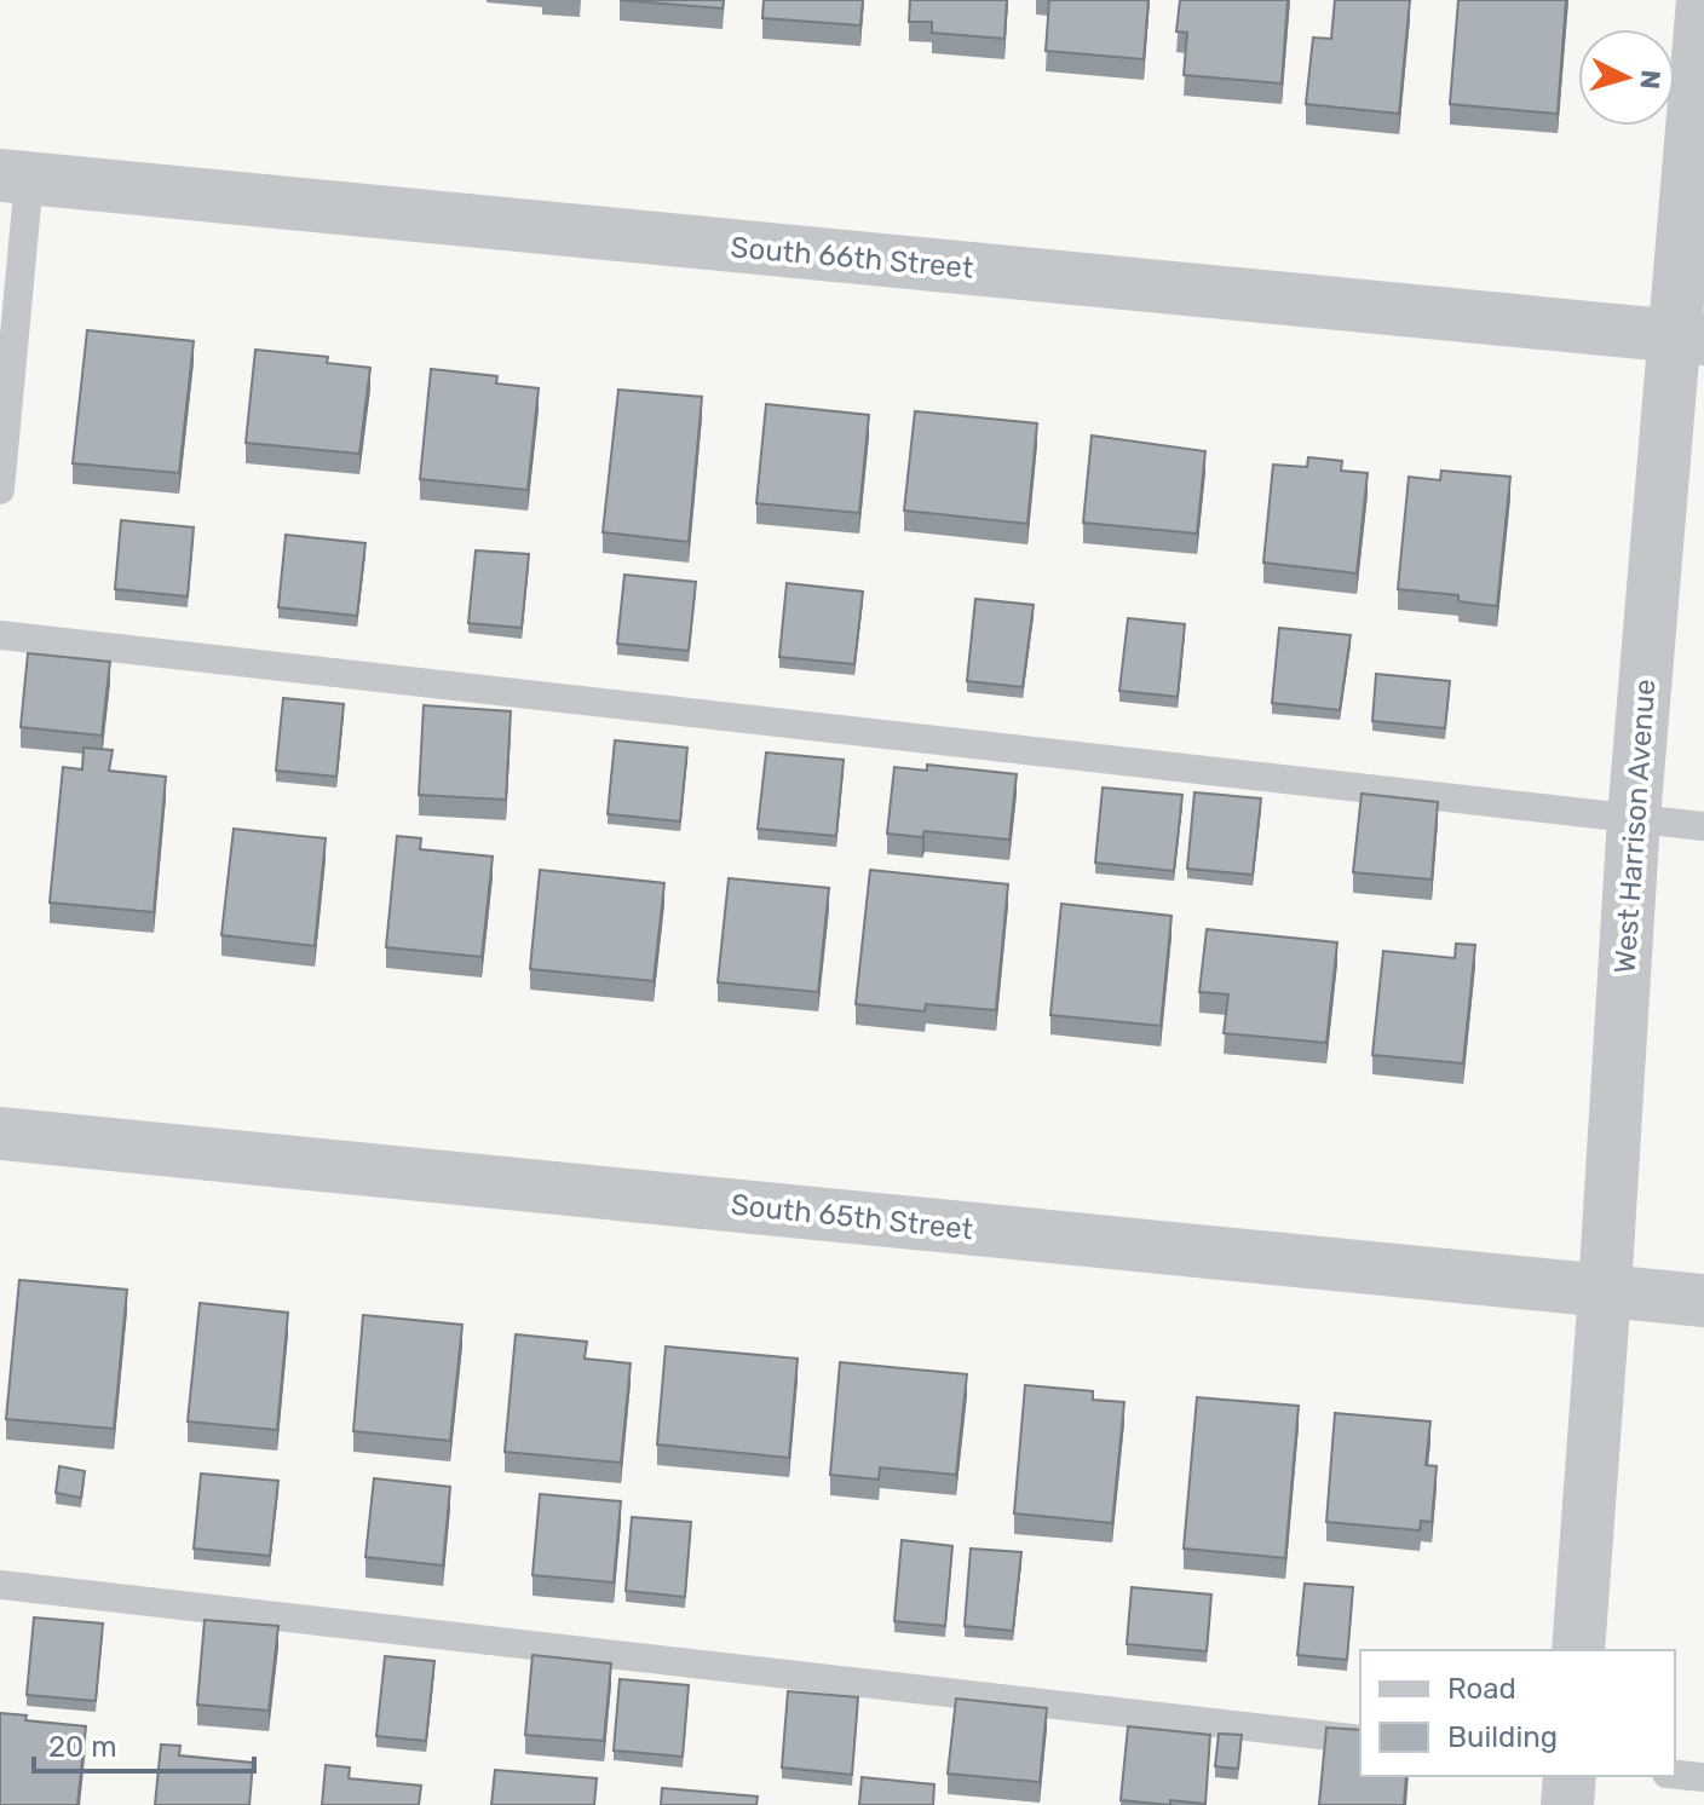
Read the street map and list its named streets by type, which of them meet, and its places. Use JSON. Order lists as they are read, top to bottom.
{
  "streets": {
    "street": ["South 66th Street", "West Harrison Avenue", "South 65th Street"]
  },
  "crossings": [
    ["South 66th Street", "West Harrison Avenue"],
    ["West Harrison Avenue", "South 65th Street"]
  ],
  "legend": ["Road", "Building"],
  "scale_bar": "20 m",
  "north": "right"
}
